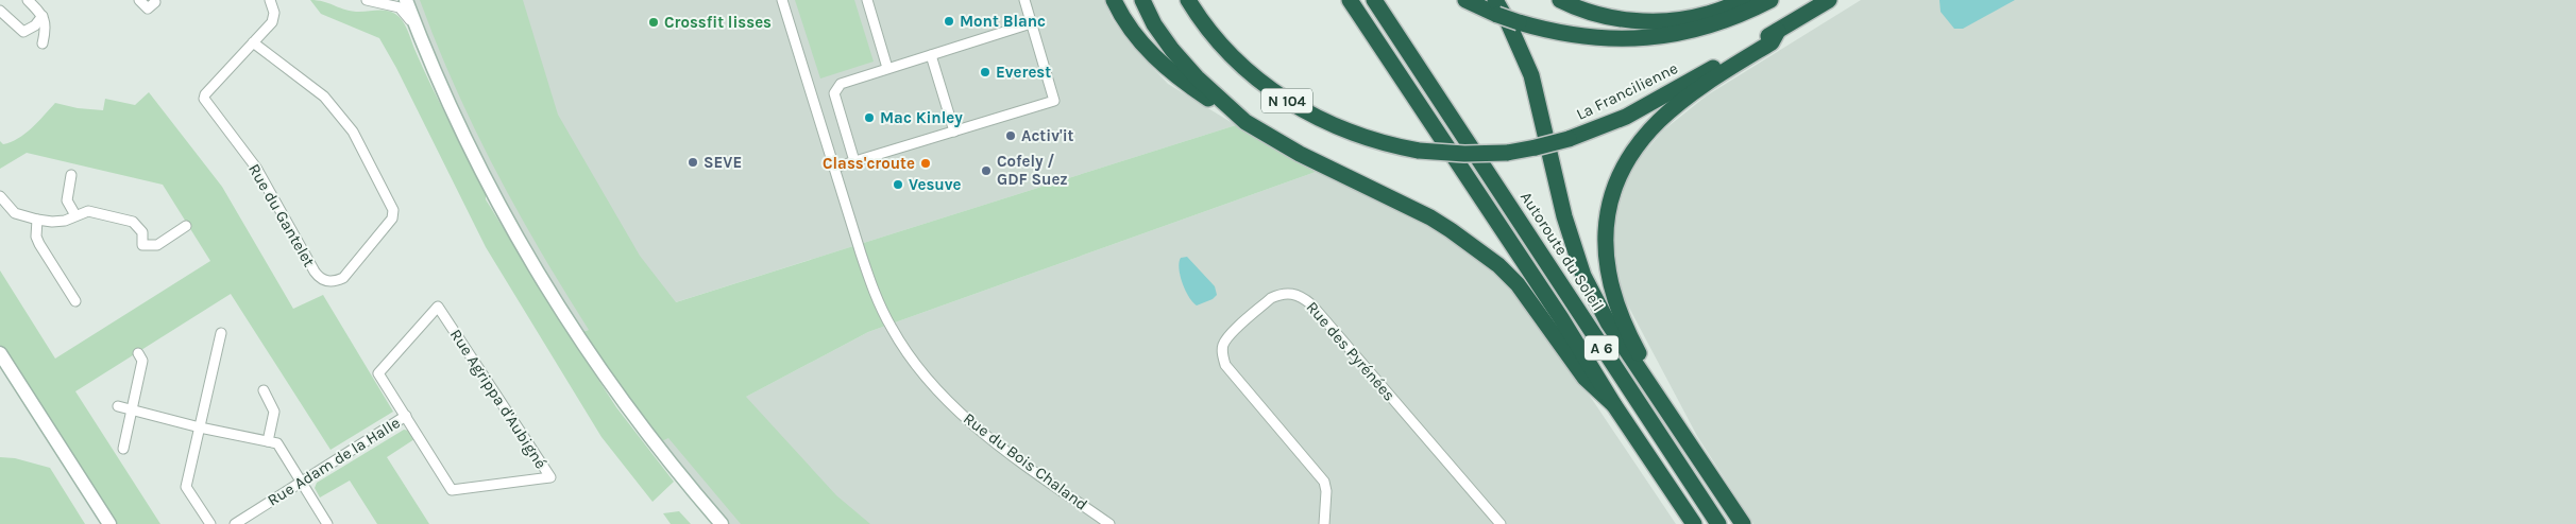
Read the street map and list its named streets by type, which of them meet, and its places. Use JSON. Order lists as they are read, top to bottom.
{
  "streets": {
    "highway": [
      "La Francilienne",
      "N 104",
      "Autoroute du Soleil",
      "A 6"
    ],
    "street": [
      "Rue du Gantelet",
      "Rue des Pyrénées",
      "Rue Agrippa d'Aubigné",
      "Rue Adam de la Halle",
      "Rue du Bois Chaland"
    ]
  },
  "crossings": [
    ["Rue Agrippa d'Aubigné", "Rue Adam de la Halle"]
  ],
  "places": [
    "Mont Blanc",
    "Crossfit lisses",
    "Everest",
    "Mac Kinley",
    "Activ'it",
    "SEVE",
    "Class'croute",
    "Cofely / GDF Suez",
    "Vesuve"
  ]
}
